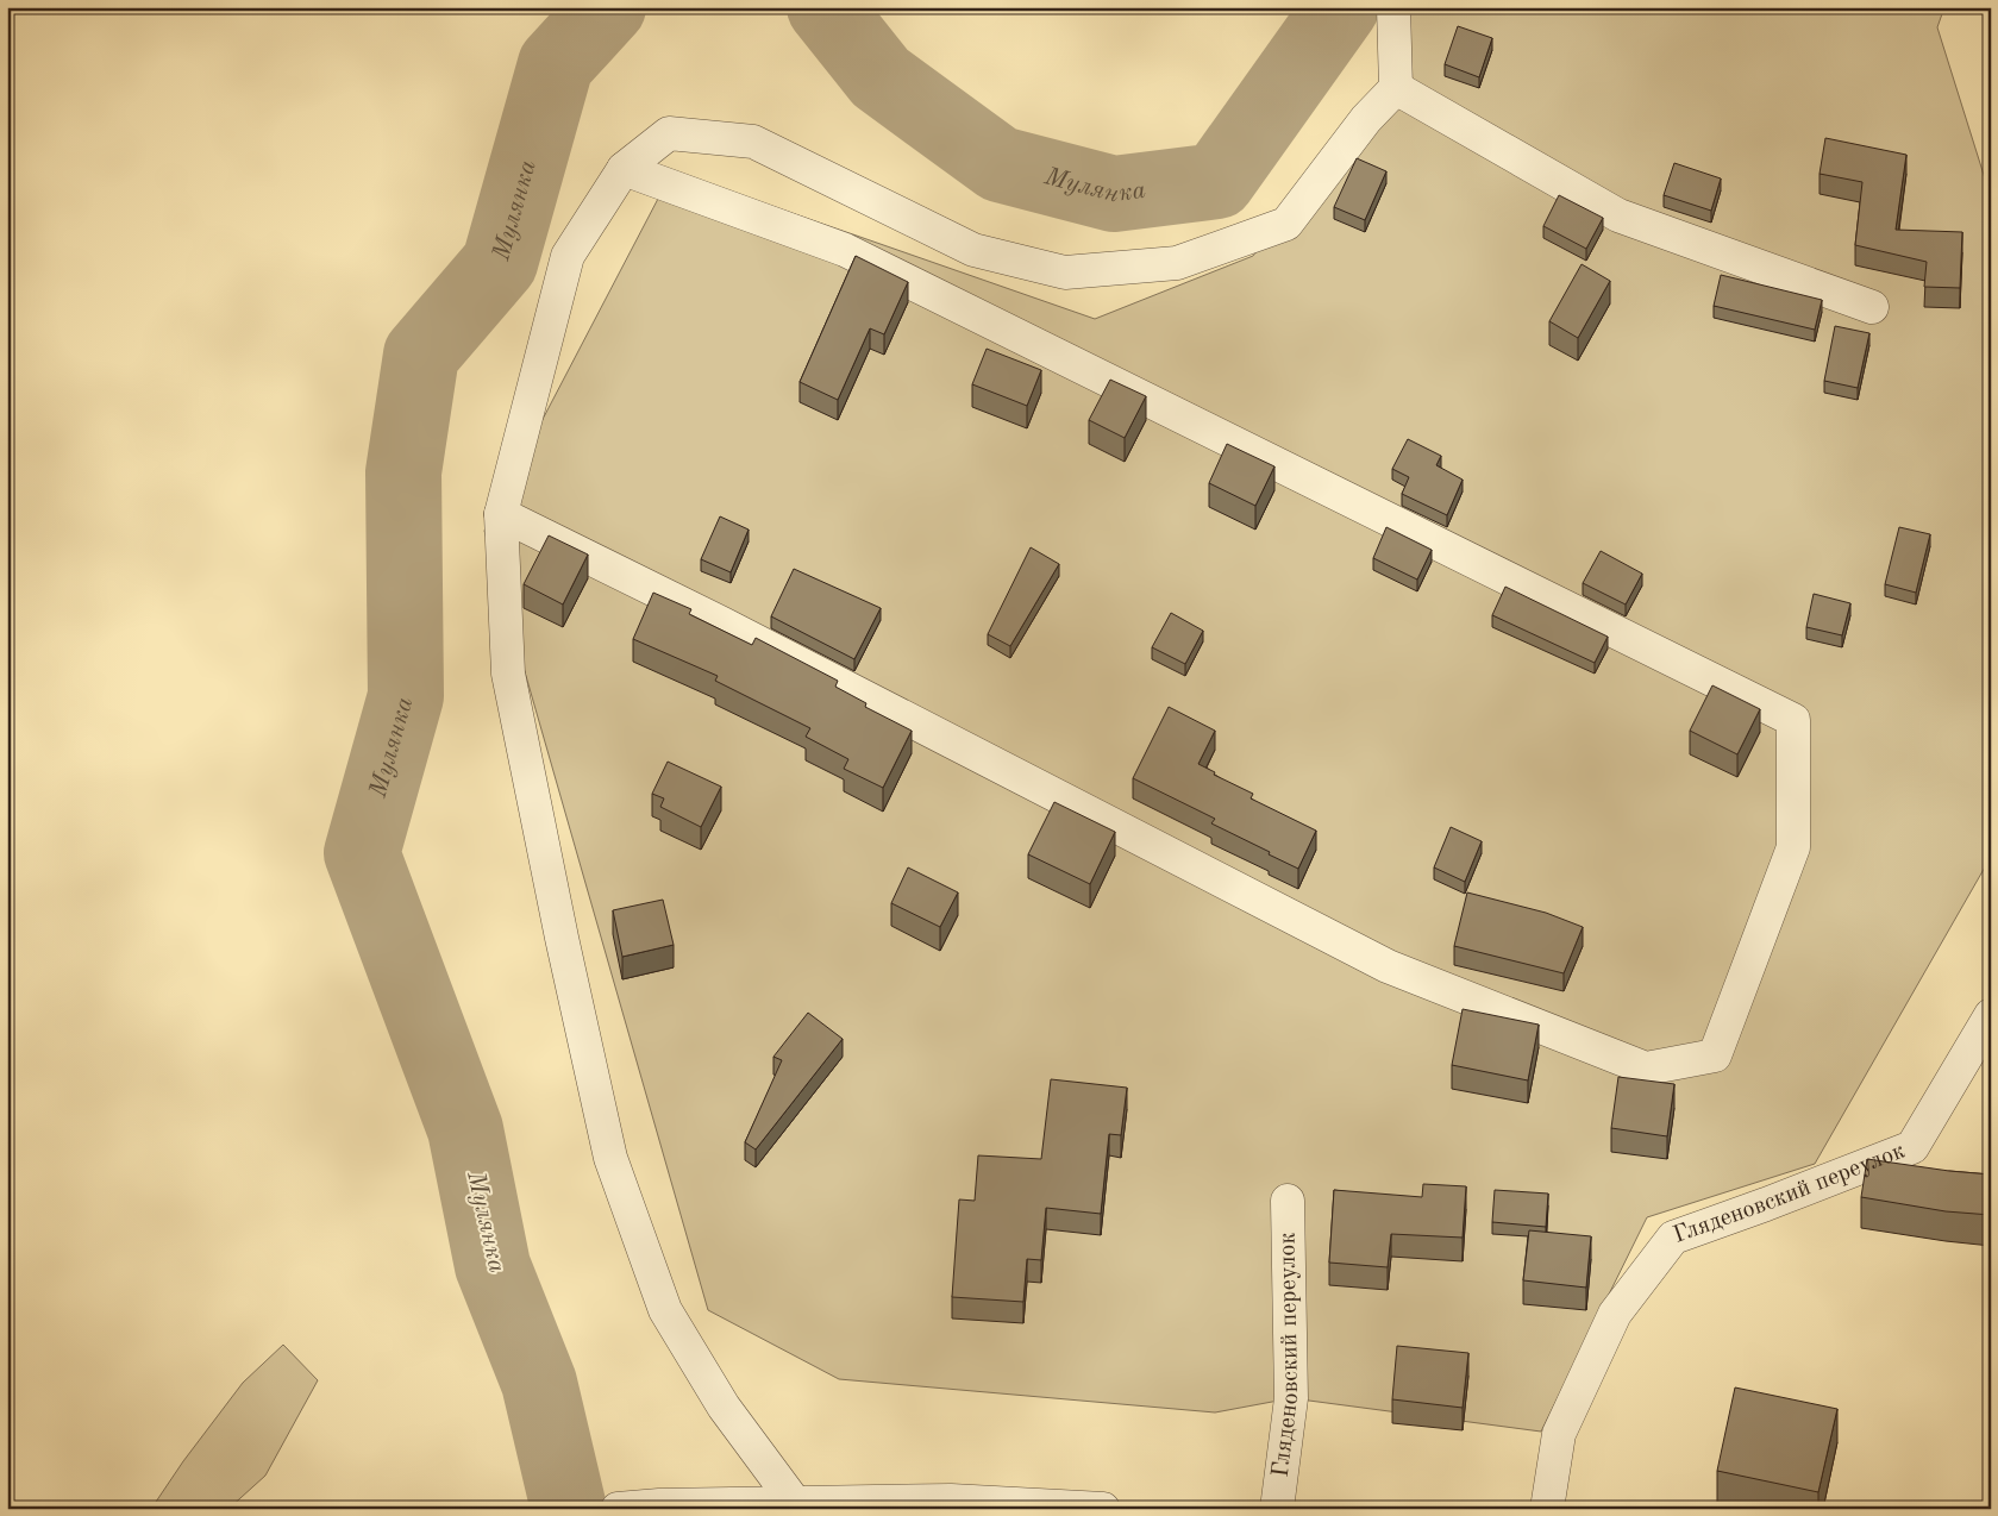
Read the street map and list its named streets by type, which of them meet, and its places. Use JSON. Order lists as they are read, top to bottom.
{
  "streets": {
    "street": ["Гляденовский переулок"]
  },
  "water": ["Мулянка"]
}
